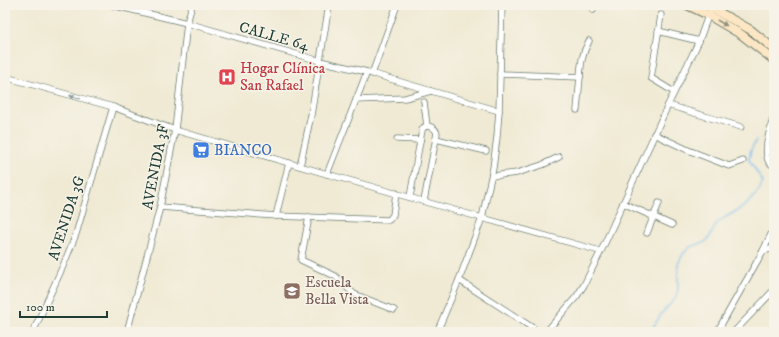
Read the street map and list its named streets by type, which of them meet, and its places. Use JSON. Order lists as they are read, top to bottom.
{
  "streets": {
    "street": ["CALLE 64", "AVENIDA 3F", "AVENIDA 3G"]
  },
  "crossings": [
    ["CALLE 64", "AVENIDA 3F"]
  ],
  "places": {
    "hospital": ["Hogar Clínica San Rafael"],
    "supermarket": ["BIANCO"],
    "school or university": ["Escuela Bella Vista"]
  },
  "scale_bar": "100 m"
}
